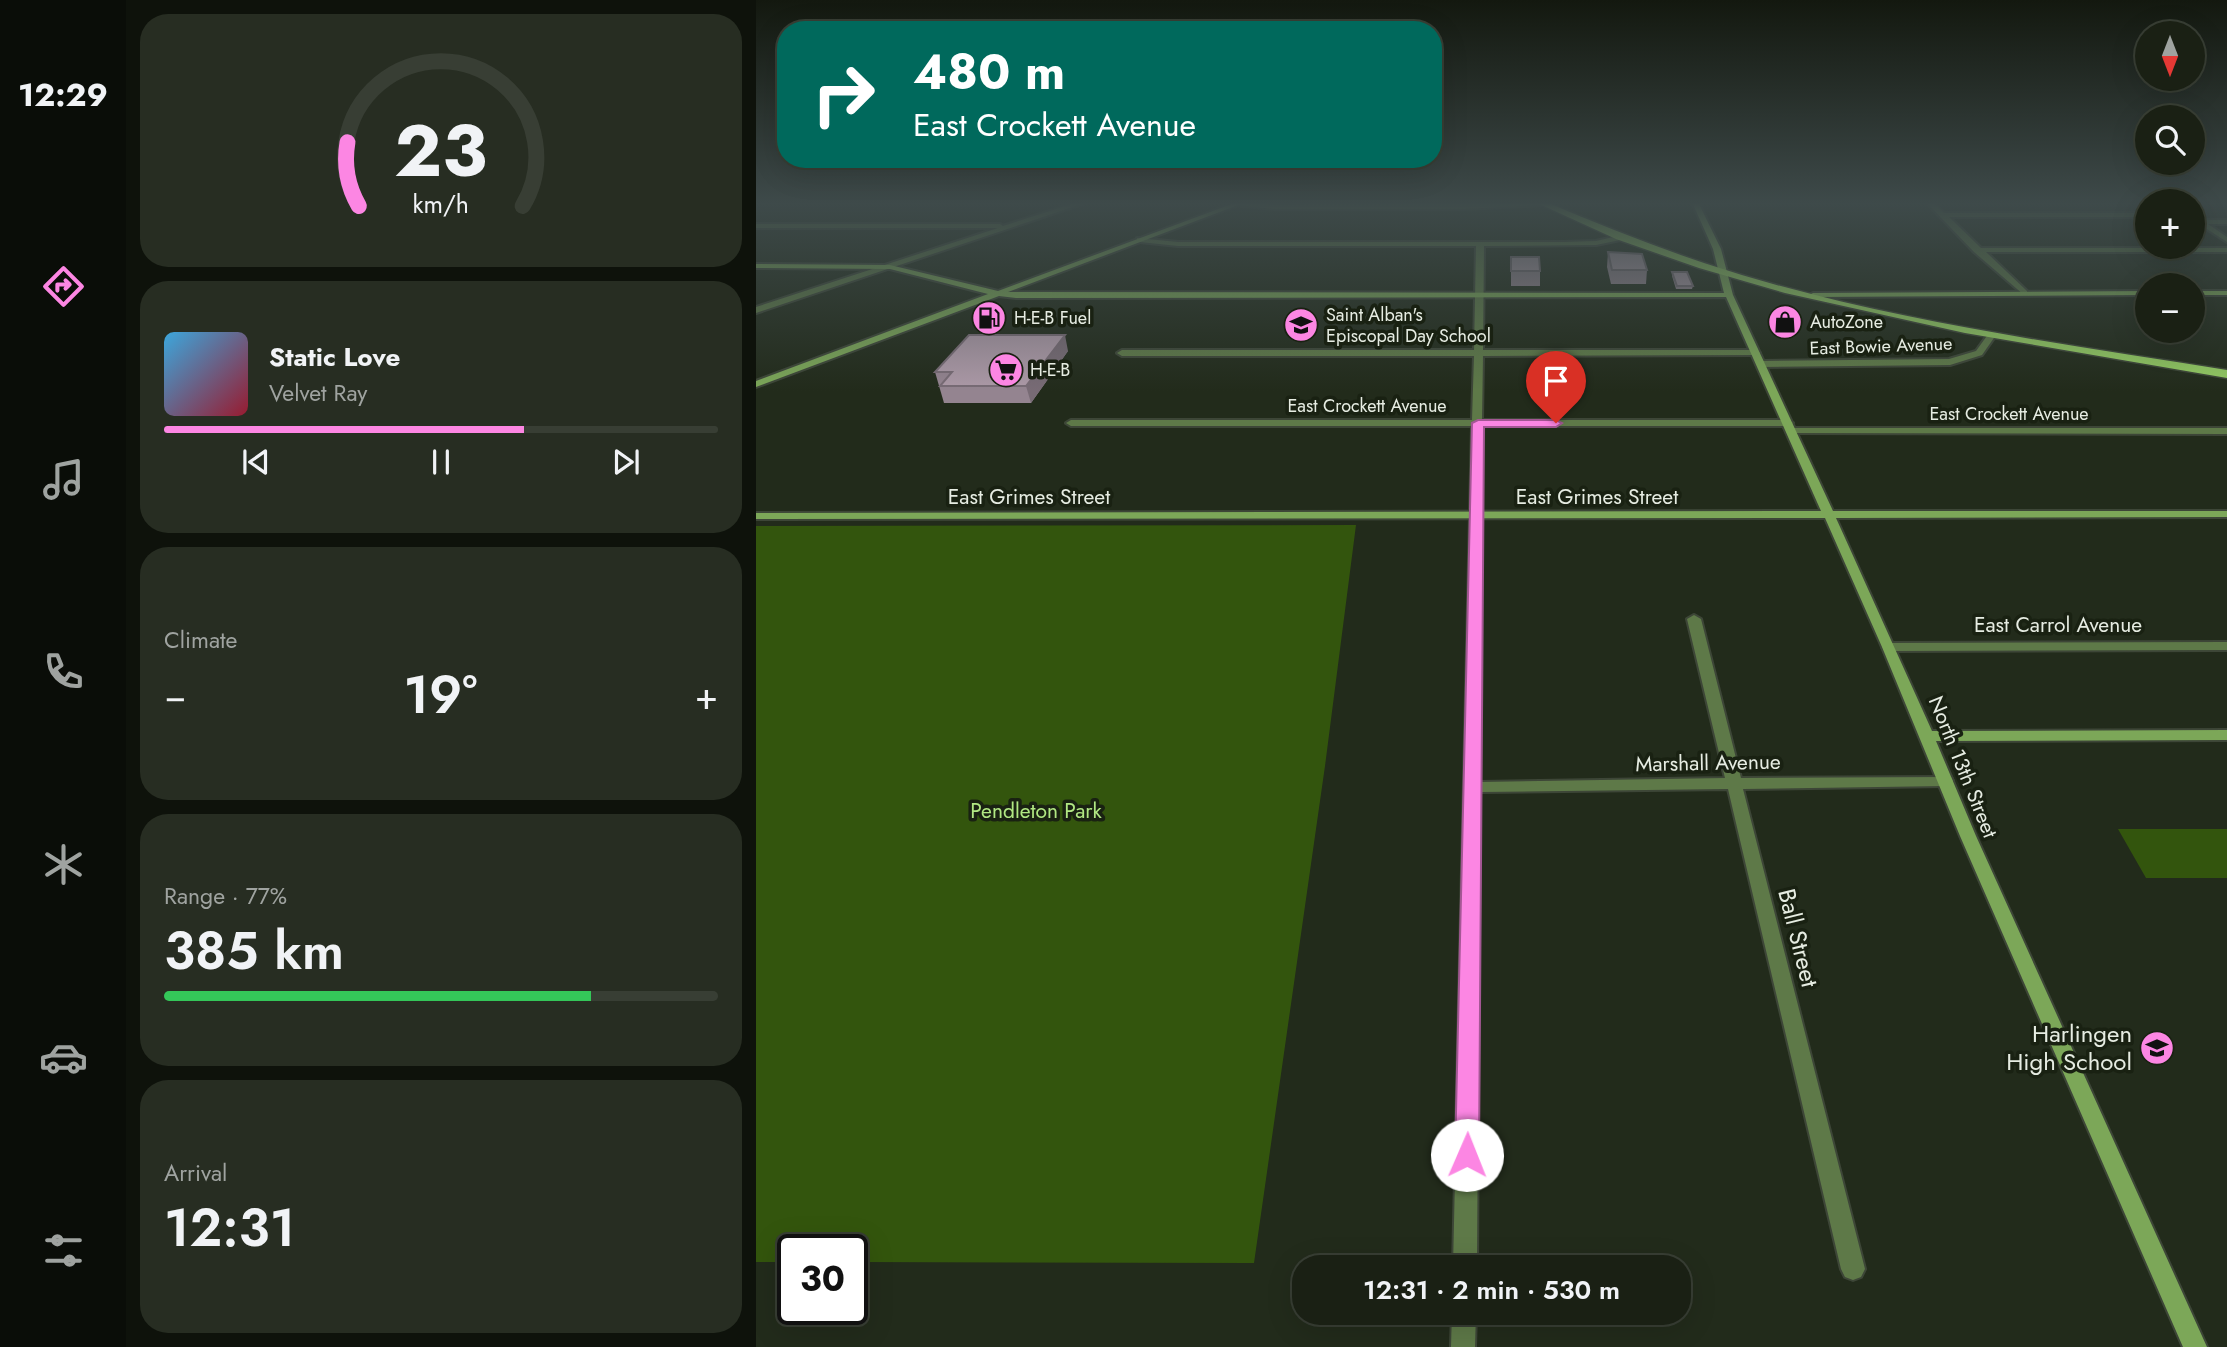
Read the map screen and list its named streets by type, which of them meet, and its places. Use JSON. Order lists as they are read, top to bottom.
{
  "streets": {
    "street": [
      "East Bowie Avenue",
      "East Crockett Avenue",
      "East Grimes Street",
      "East Carrol Avenue",
      "Marshall Avenue",
      "North 13th Street",
      "Ball Street"
    ]
  },
  "crossings": [
    ["East Bowie Avenue", "North 13th Street"],
    ["East Crockett Avenue", "North 13th Street"],
    ["East Grimes Street", "North 13th Street"],
    ["East Carrol Avenue", "North 13th Street"],
    ["Marshall Avenue", "North 13th Street"],
    ["Marshall Avenue", "Ball Street"]
  ],
  "parks": ["Pendleton Park"],
  "places": {
    "fuel station": ["H-E-B Fuel"],
    "shop": ["AutoZone"],
    "school or university": ["Saint Alban's Episcopal Day School", "Harlingen High School"],
    "supermarket": ["H-E-B"]
  },
  "north": "bottom",
  "page": {
    "tabs": "12:29",
    "map_buttons": ["+", "−"],
    "turn": ["480 m", "East Crockett Avenue"],
    "song": ["Static Love", "Velvet Ray"],
    "tile": [
      "Climate",
      ["Range · 77%", "385 km"],
      ["Arrival", "12:31"]
    ],
    "heat": ["−", "19°", "+"],
    "limit": "30",
    "trip": "12:31 · 2 min · 530 m",
    "gauge": ["23", "km/h"]
  }
}
